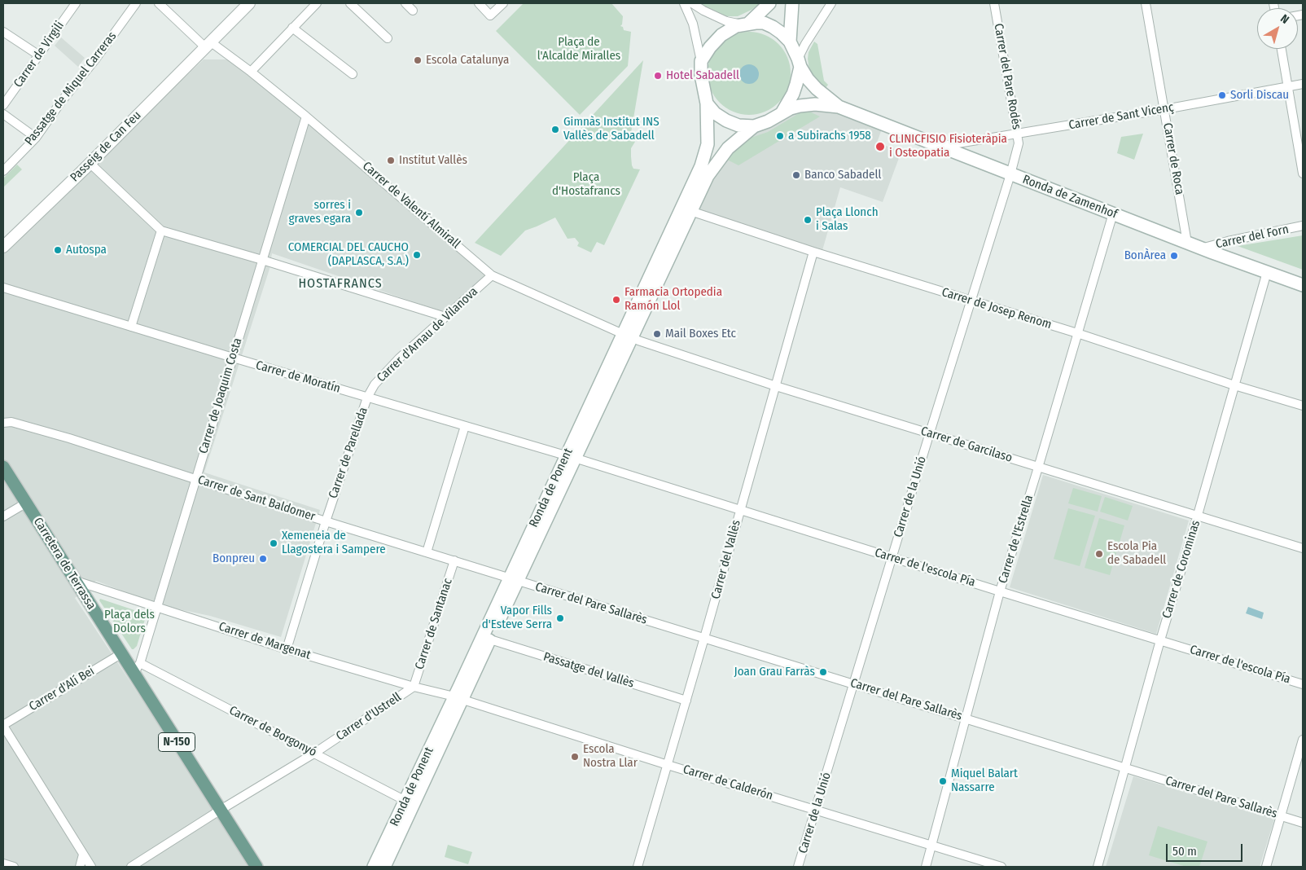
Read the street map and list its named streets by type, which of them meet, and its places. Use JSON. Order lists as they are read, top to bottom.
{
  "streets": {
    "main road": [
      "Ronda de Zamenhof",
      "Ronda de Ponent",
      "Carretera de Terrassa",
      "N-150"
    ],
    "street": [
      "Carrer de Virgili",
      "Carrer del Pare Rodés",
      "Passatge de Miquel Carreras",
      "Carrer de Sant Vicenç",
      "Passeig de Can Feu",
      "Carrer de Roca",
      "Carrer de Valentí Almirall",
      "Carrer del Forn",
      "Carrer de Josep Renom",
      "Carrer d'Arnau de Vilanova",
      "Carrer de Moratín",
      "Carrer de Joaquim Costa",
      "Carrer de Garcilaso",
      "Carrer de Parellada",
      "Carrer de la Unió",
      "Carrer de Sant Baldomer",
      "Carrer de l'Estrella",
      "Carrer del Vallès",
      "Carrer de l'escola Pía",
      "Carrer de Corominas",
      "Carrer del Pare Sallarès",
      "Carrer de Santanac",
      "Carrer de Margenat",
      "Passatge del Vallès",
      "Carrer d'Alí Bei",
      "Carrer d'Ustrell",
      "Carrer de Borgonyó",
      "Carrer de Calderón"
    ]
  },
  "crossings": [
    ["Carrer del Pare Rodés", "Carrer de Sant Vicenç"],
    ["Carrer del Pare Rodés", "Ronda de Zamenhof"],
    ["Carrer del Pare Rodés", "Carrer de la Unió"],
    ["Carrer de Sant Vicenç", "Carrer de Roca"],
    ["Carrer de Sant Vicenç", "Ronda de Zamenhof"],
    ["Passeig de Can Feu", "Carrer de Valentí Almirall"],
    ["Carrer de Roca", "Ronda de Zamenhof"],
    ["Ronda de Zamenhof", "Carrer del Forn"],
    ["Ronda de Zamenhof", "Ronda de Ponent"],
    ["Ronda de Zamenhof", "Carrer de la Unió"],
    ["Ronda de Zamenhof", "Carrer de l'Estrella"],
    ["Ronda de Zamenhof", "Carrer de Corominas"],
    ["Carrer de Valentí Almirall", "Carrer d'Arnau de Vilanova"],
    ["Carrer de Valentí Almirall", "Carrer de Joaquim Costa"],
    ["Carrer de Valentí Almirall", "Carrer de Garcilaso"],
    ["Carrer de Valentí Almirall", "Ronda de Ponent"],
    ["Carrer de Josep Renom", "Ronda de Ponent"],
    ["Carrer de Josep Renom", "Carrer de la Unió"],
    ["Carrer de Josep Renom", "Carrer de l'Estrella"],
    ["Carrer de Josep Renom", "Carrer del Vallès"],
    ["Carrer de Josep Renom", "Carrer de Corominas"],
    ["Carrer d'Arnau de Vilanova", "Carrer de Moratín"],
    ["Carrer d'Arnau de Vilanova", "Carrer de Parellada"],
    ["Carrer de Moratín", "Carrer de Joaquim Costa"],
    ["Carrer de Moratín", "Carrer de Parellada"],
    ["Carrer de Moratín", "Carrer de l'escola Pía"],
    ["Carrer de Joaquim Costa", "Carrer de Sant Baldomer"],
    ["Carrer de Joaquim Costa", "Carretera de Terrassa"],
    ["Carrer de Joaquim Costa", "Carrer de Margenat"],
    ["Carrer de Joaquim Costa", "Carrer de Borgonyó"],
    ["Carrer de Garcilaso", "Ronda de Ponent"],
    ["Carrer de Garcilaso", "Carrer de la Unió"],
    ["Carrer de Garcilaso", "Carrer de l'Estrella"],
    ["Carrer de Garcilaso", "Carrer del Vallès"],
    ["Carrer de Garcilaso", "Carrer de Corominas"],
    ["Carrer de Parellada", "Carrer de Sant Baldomer"],
    ["Carrer de Parellada", "Carrer de Margenat"],
    ["Ronda de Ponent", "Carrer de Sant Baldomer"],
    ["Ronda de Ponent", "Carrer de l'escola Pía"],
    ["Ronda de Ponent", "Carrer del Pare Sallarès"],
    ["Ronda de Ponent", "Carrer de Margenat"],
    ["Ronda de Ponent", "Passatge del Vallès"],
    ["Ronda de Ponent", "Carrer de Borgonyó"],
    ["Ronda de Ponent", "Carrer de Calderón"],
    ["Carrer de la Unió", "Carrer de l'escola Pía"],
    ["Carrer de la Unió", "Carrer del Pare Sallarès"],
    ["Carrer de la Unió", "Carrer de Calderón"],
    ["Carrer de Sant Baldomer", "Carrer del Pare Sallarès"],
    ["Carrer de Sant Baldomer", "Carrer de Santanac"],
    ["Carrer de l'Estrella", "Carrer de l'escola Pía"],
    ["Carrer de l'Estrella", "Carrer del Pare Sallarès"],
    ["Carrer de l'Estrella", "Carrer de Calderón"],
    ["Carrer del Vallès", "Carrer de l'escola Pía"],
    ["Carrer del Vallès", "Carrer del Pare Sallarès"],
    ["Carrer del Vallès", "Passatge del Vallès"],
    ["Carrer del Vallès", "Carrer de Calderón"],
    ["Carretera de Terrassa", "Carrer de Margenat"],
    ["Carretera de Terrassa", "Carrer d'Alí Bei"],
    ["Carretera de Terrassa", "Carrer d'Ustrell"],
    ["Carrer de l'escola Pía", "Carrer de Corominas"],
    ["Carrer de Corominas", "Carrer del Pare Sallarès"],
    ["Carrer de Santanac", "Carrer de Margenat"],
    ["Carrer de Santanac", "Carrer d'Ustrell"],
    ["Carrer de Margenat", "Carrer d'Ustrell"],
    ["Carrer de Margenat", "Carrer de Calderón"],
    ["Carrer d'Ustrell", "Carrer de Borgonyó"]
  ],
  "districts": ["HOSTAFRANCS"],
  "parks": ["Plaça de l'Alcalde Miralles", "Plaça d'Hostafrancs", "Plaça dels Dolors"],
  "places": [
    "Escola Catalunya",
    "Hotel Sabadell",
    "Sorli Discau",
    "Gimnàs Institut INS Vallès de Sabadell",
    "a Subirachs 1958",
    "CLINICFISIO Fisioteràpia i Osteopatia",
    "Institut Vallès",
    "Banco Sabadell",
    "sorres i graves egara",
    "Plaça Llonch i Salas",
    "Autospa",
    "COMERCIAL DEL CAUCHO (DAPLASCA, S.A.)",
    "BonÀrea",
    "Farmacia Ortopedia Ramón Llol",
    "Mail Boxes Etc",
    "Xemeneia de Llagostera i Sampere",
    "Escola Pia de Sabadell",
    "Bonpreu",
    "Vapor Fills d'Esteve Serra",
    "Joan Grau Farràs",
    "Escola Nostra Llar",
    "Miquel Balart Nassarre"
  ],
  "scale_bar": "50 m",
  "north": "top right"
}
